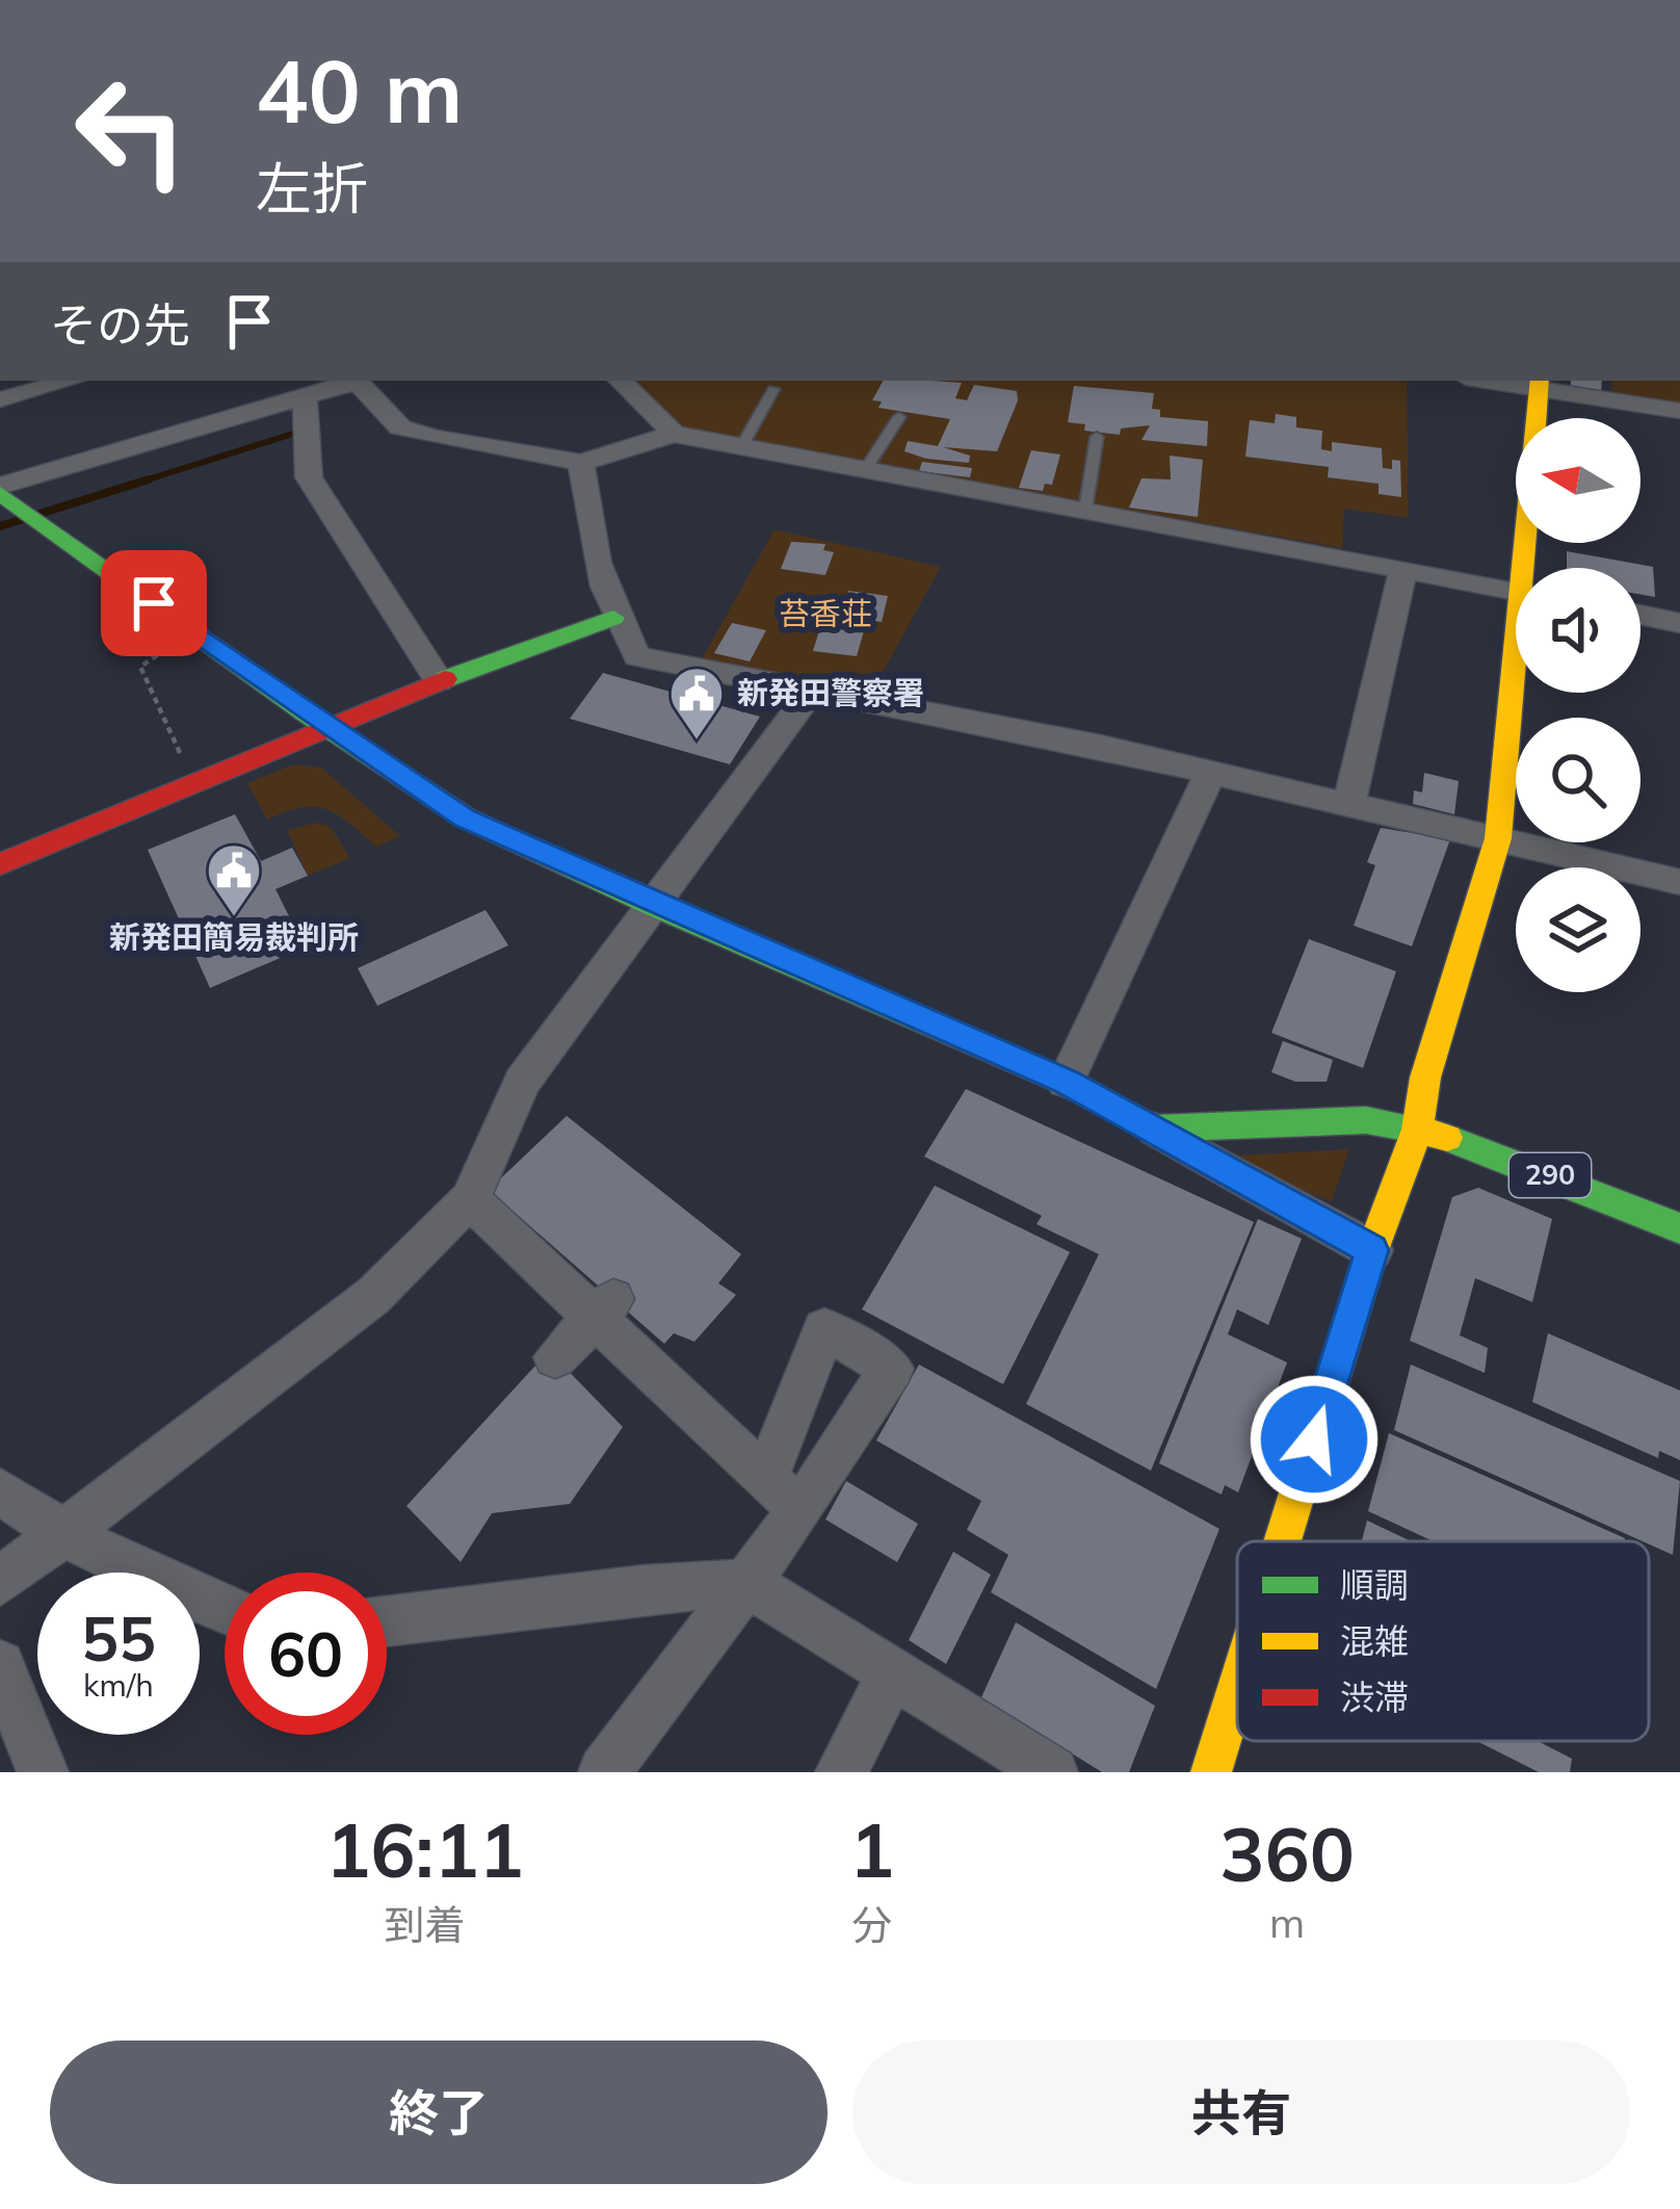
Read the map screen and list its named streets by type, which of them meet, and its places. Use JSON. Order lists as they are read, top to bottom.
{
  "streets": {
    "main road": ["290"]
  },
  "parks": ["苔香荘"],
  "places": {
    "public building": ["新発田警察署", "新発田簡易裁判所"]
  },
  "legend": ["順調", "混雑", "渋滞"],
  "north": "left",
  "page": {
    "turn": ["40 m", "左折"],
    "then": "その先",
    "speed": "55 km/h",
    "limit": "60",
    "eta": [
      "16:11",
      "到着",
      "1",
      "分",
      "360",
      "m"
    ],
    "buttons": ["終了", "共有"]
  }
}
